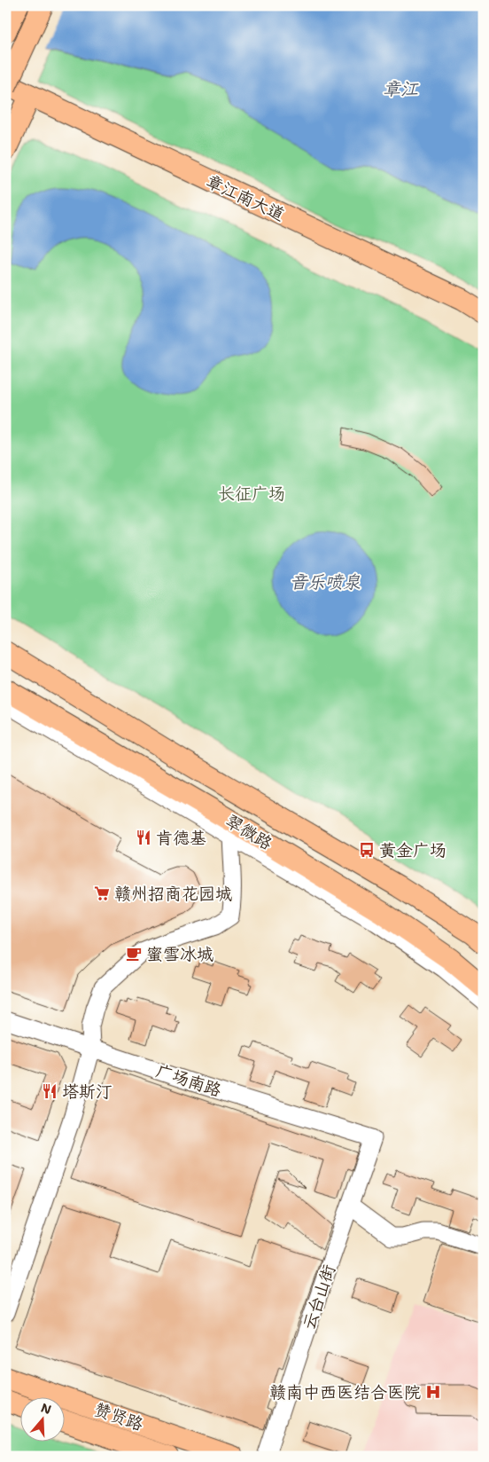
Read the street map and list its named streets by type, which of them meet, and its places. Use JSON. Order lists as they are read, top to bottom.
{
  "streets": {
    "main road": ["章江南大道", "翠微路", "赞贤路"],
    "street": ["广场南路", "云台山街"]
  },
  "crossings": [
    ["广场南路", "云台山街"]
  ],
  "water": ["章江", "音乐喷泉"],
  "parks": ["长征广场"],
  "places": {
    "restaurant": ["肯德基", "塔斯汀"],
    "bus stop": ["黄金广场"],
    "supermarket": ["赣州招商花园城"],
    "cafe": ["蜜雪冰城"],
    "hospital": ["赣南中西医结合医院"]
  },
  "north": "top"
}
